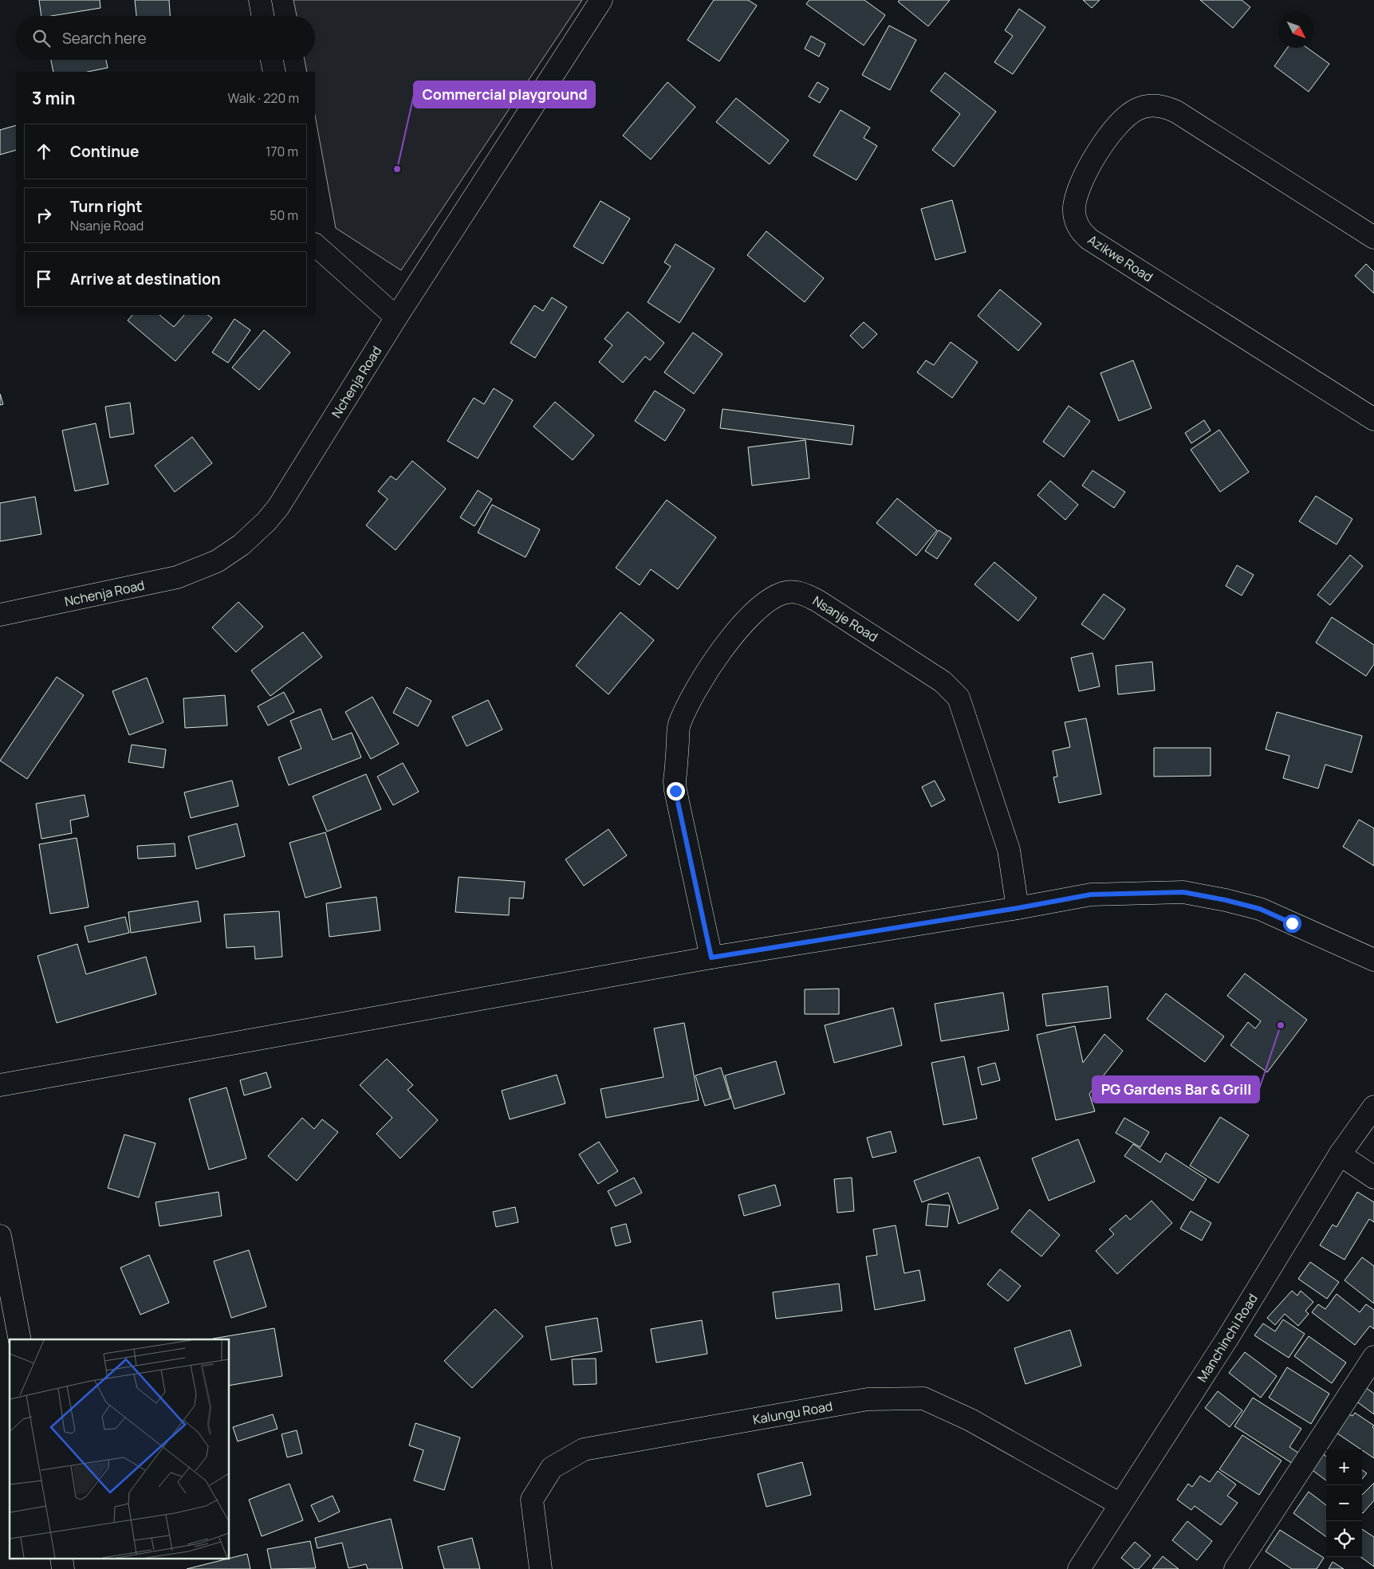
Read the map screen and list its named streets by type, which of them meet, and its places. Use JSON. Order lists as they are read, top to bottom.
{
  "streets": {
    "street": [
      "Azikwe Road",
      "Nchenja Road",
      "Nsanje Road",
      "Manchinchi Road",
      "Kalungu Road"
    ]
  },
  "crossings": [
    ["Manchinchi Road", "Kalungu Road"]
  ],
  "places": ["Commercial playground", "PG Gardens Bar & Grill"],
  "north": "bottom right",
  "page": {
    "search": "Search here",
    "heading": ["3 min", "Walk · 220 m"],
    "list": [
      ["Continue", "170 m"],
      ["Turn right", "Nsanje Road", "50 m"],
      "Arrive at destination"
    ],
    "map_buttons": ["+", "−"]
  }
}
